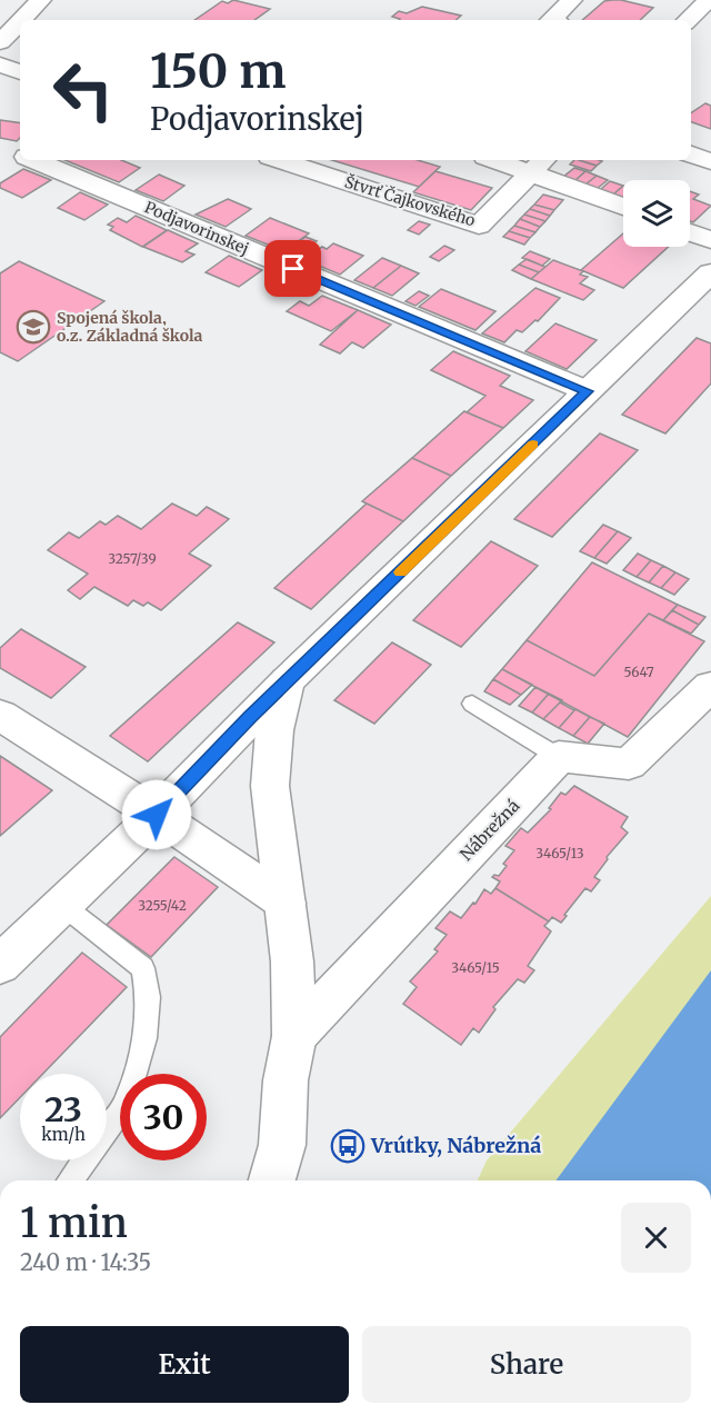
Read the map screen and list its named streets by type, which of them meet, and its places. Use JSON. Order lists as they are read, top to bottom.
{
  "streets": {
    "street": ["Štvrť Čajkovského", "Podjavorinskej", "Nábrežná"]
  },
  "places": {
    "school or university": ["Spojená škola, o.z. Základná škola"],
    "bus stop": ["Vrútky, Nábrežná"]
  },
  "house_numbers": [
    "3257/39",
    "5647",
    "3465/13",
    "3255/42",
    "3465/15"
  ],
  "page": {
    "turn": ["150 m", "Podjavorinskej"],
    "speed": "23 km/h",
    "limit": "30",
    "heading": ["1 min", "240 m · 14:35"],
    "buttons": ["Exit", "Share"]
  }
}
